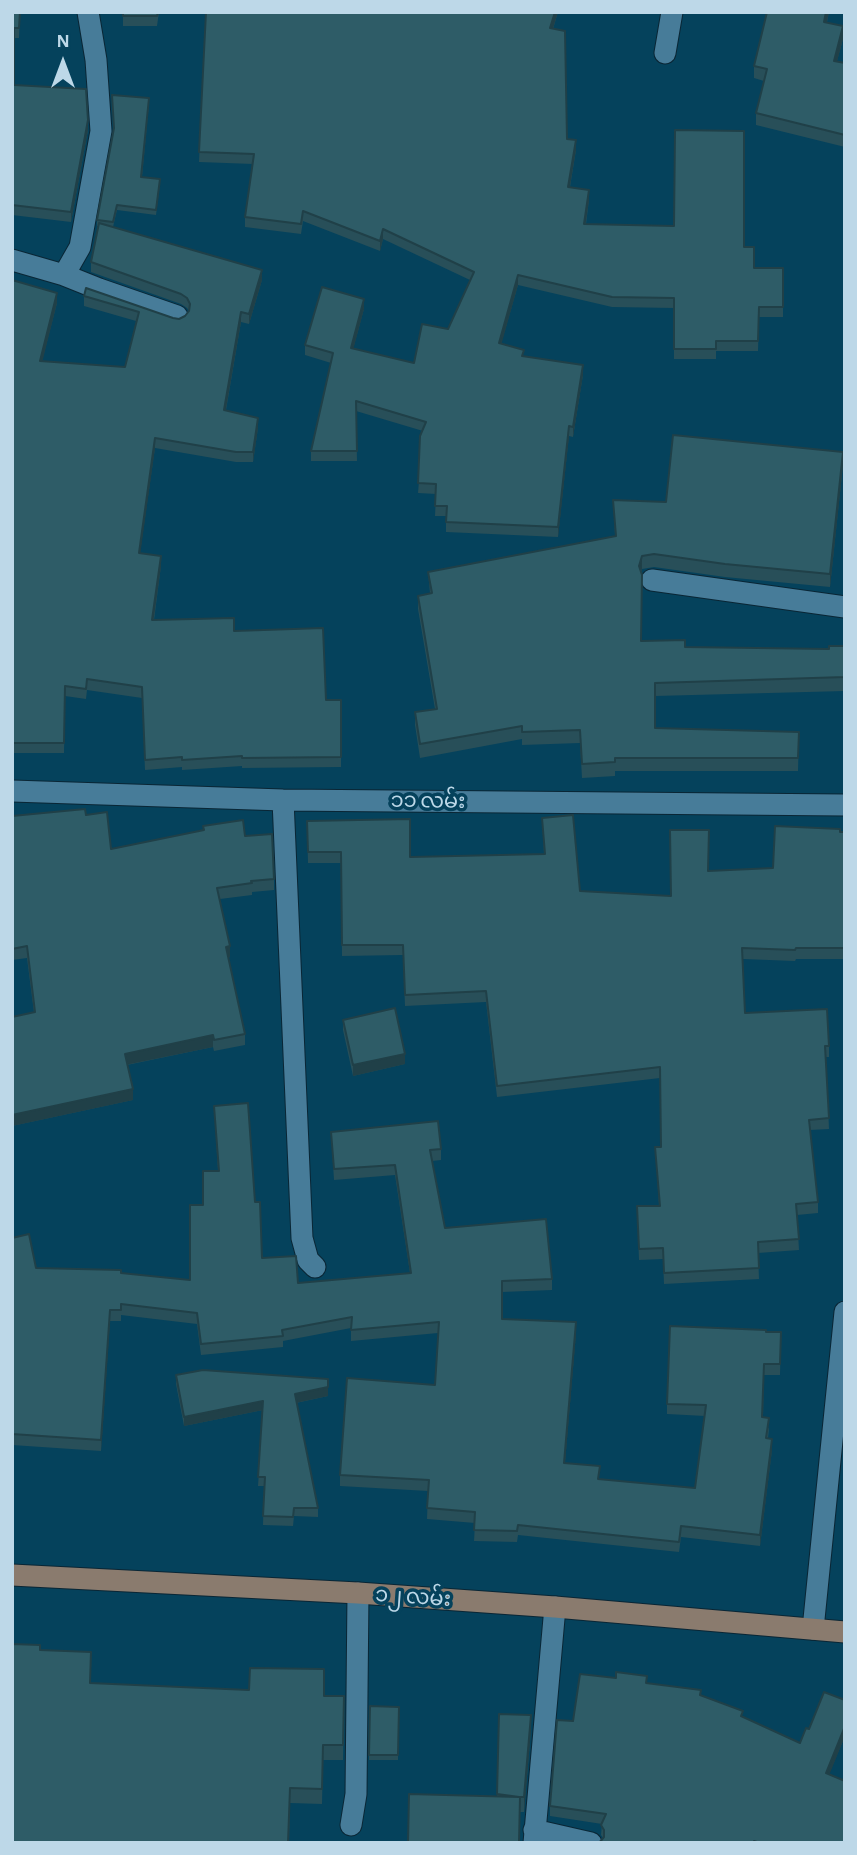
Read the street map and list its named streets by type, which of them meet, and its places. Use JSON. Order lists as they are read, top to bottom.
{
  "streets": {
    "main road": ["၁၂ လမ်း"],
    "street": ["၁၁ လမ်း"]
  },
  "north": "top"
}
